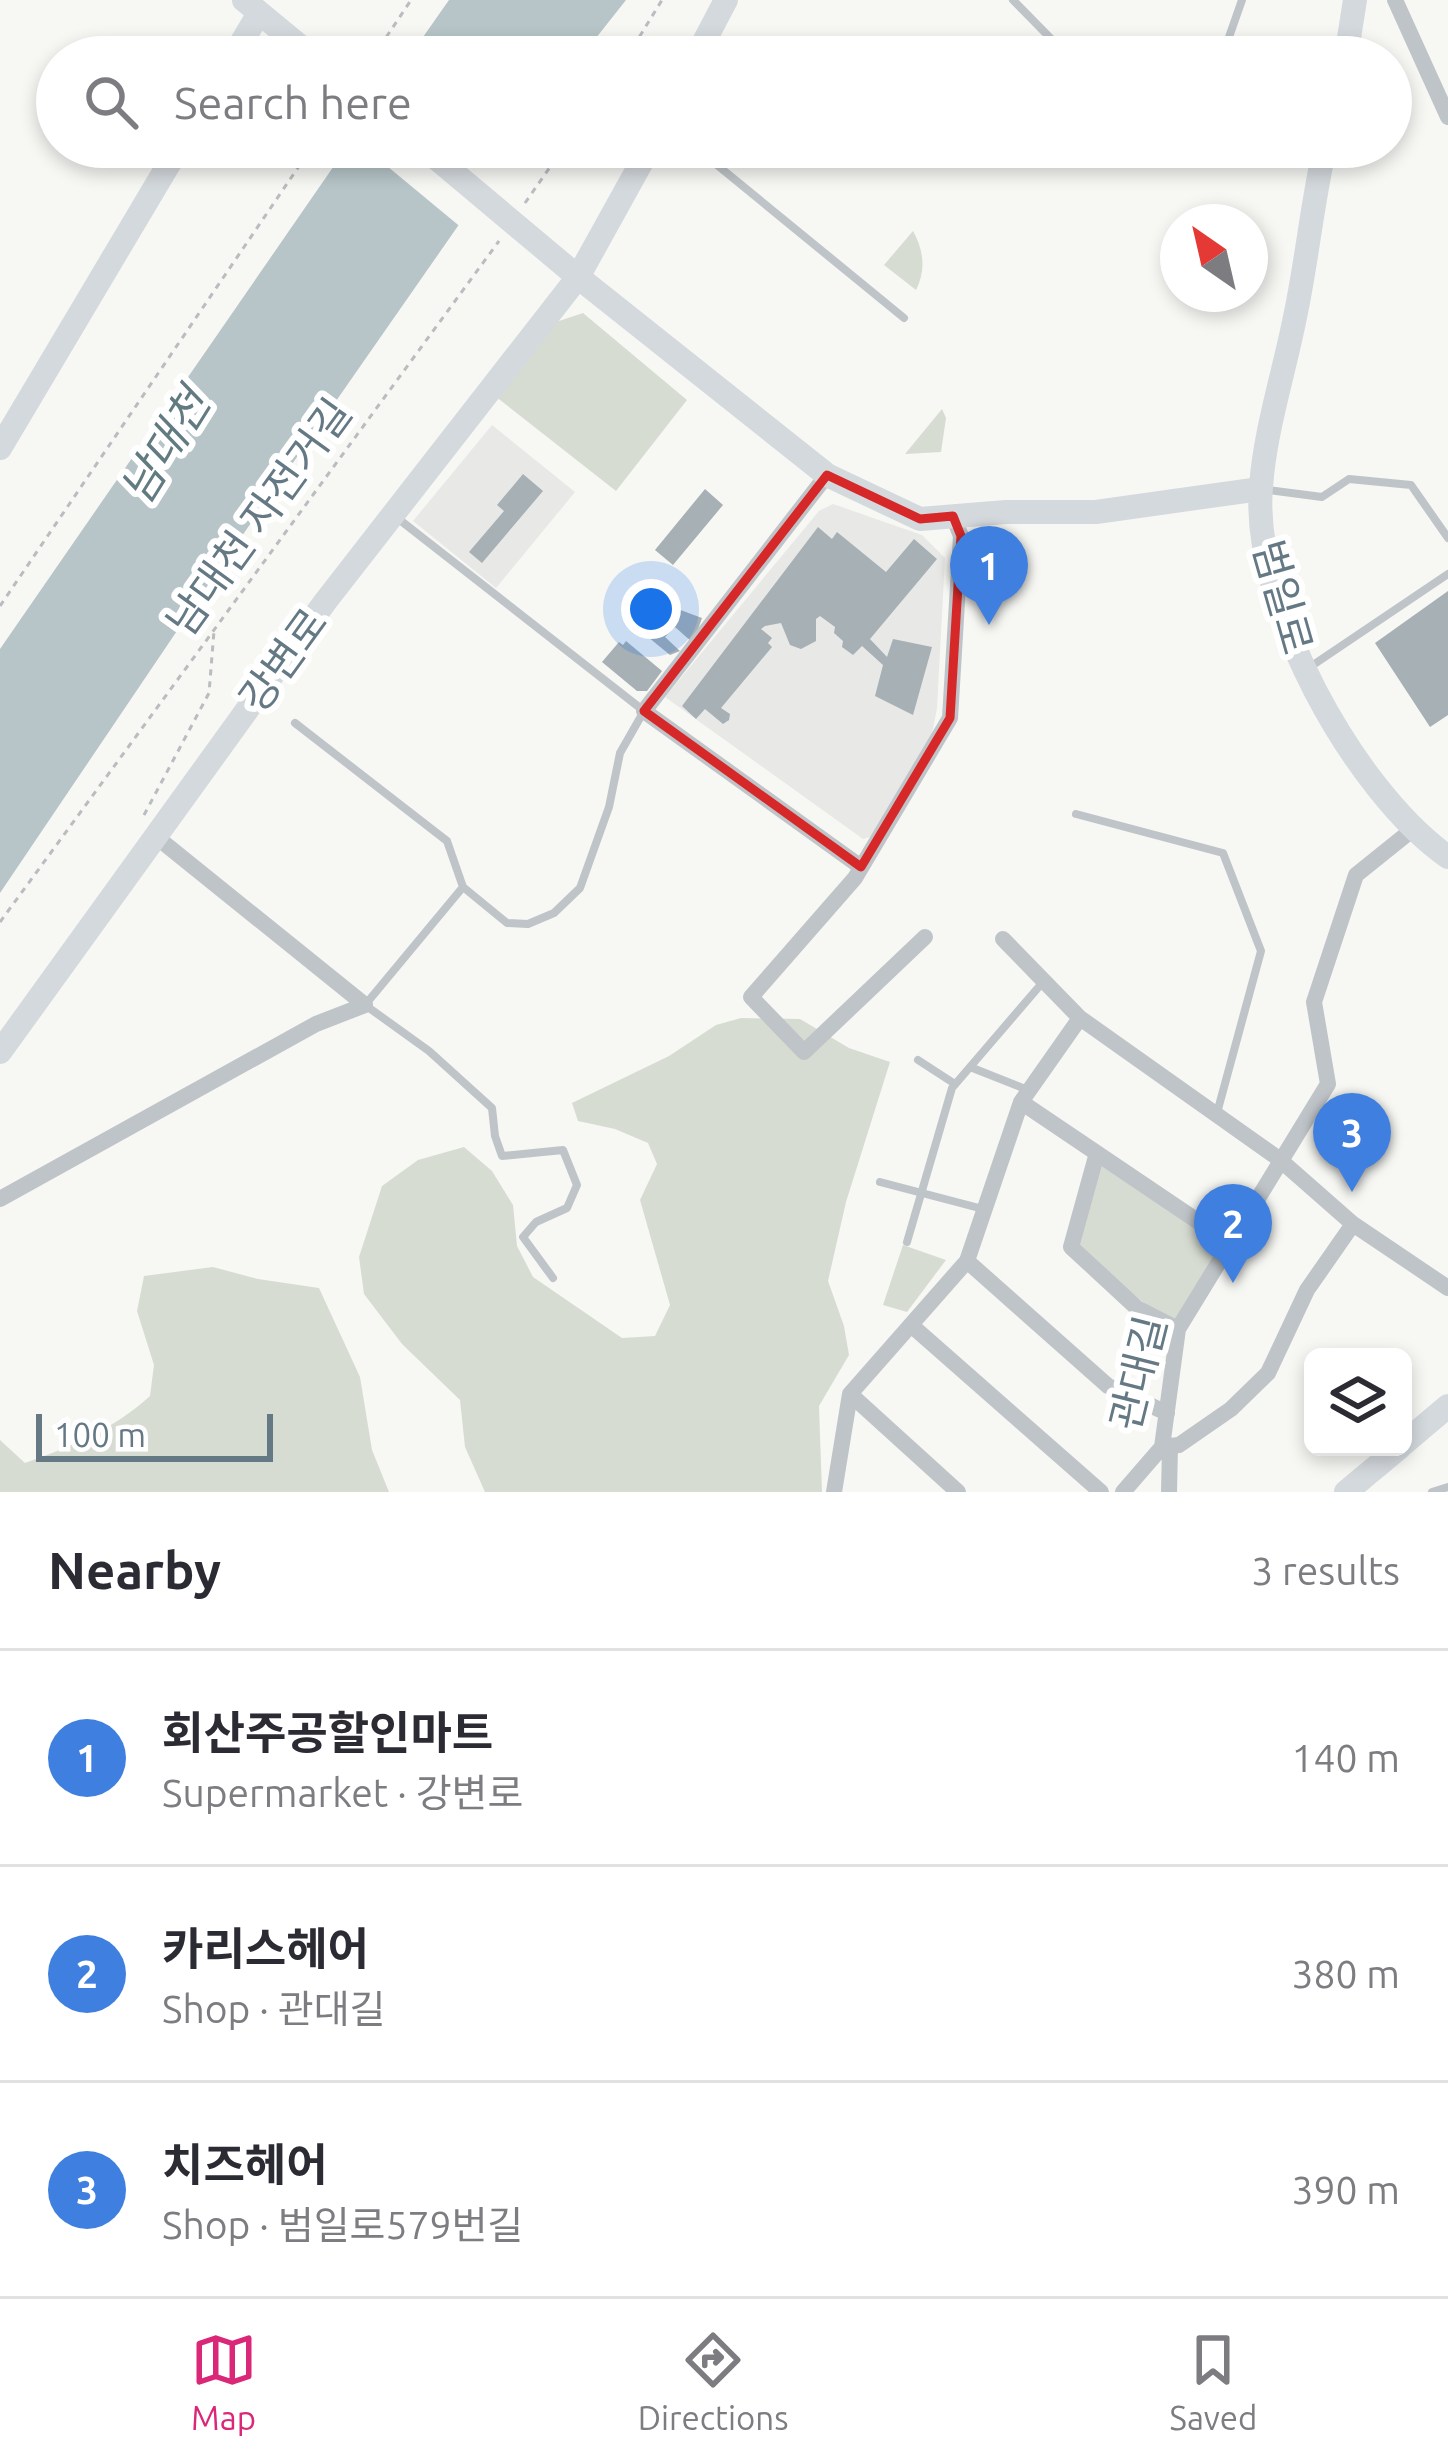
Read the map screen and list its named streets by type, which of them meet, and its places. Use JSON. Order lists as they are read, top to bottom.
{
  "streets": {
    "street": ["범일로", "강변로", "관대길"],
    "path": ["남대천 자전거길"]
  },
  "crossings": [
    ["범일로", "관대길"]
  ],
  "water": ["남대천"],
  "scale_bar": "100 m",
  "north": "top left",
  "page": {
    "search": "Search here",
    "pins": ["1", "3", "2"],
    "scale": "100 m",
    "heading": ["Nearby", "3 results"],
    "list": [
      {
        "mark": "1",
        "name": "회산주공할인마트",
        "note": "Supermarket · 강변로",
        "value": "140 m"
      },
      {
        "mark": "2",
        "name": "카리스헤어",
        "note": "Shop · 관대길",
        "value": "380 m"
      },
      {
        "mark": "3",
        "name": "치즈헤어",
        "note": "Shop · 범일로579번길",
        "value": "390 m"
      }
    ],
    "nav": ["Map", "Directions", "Saved"]
  }
}
